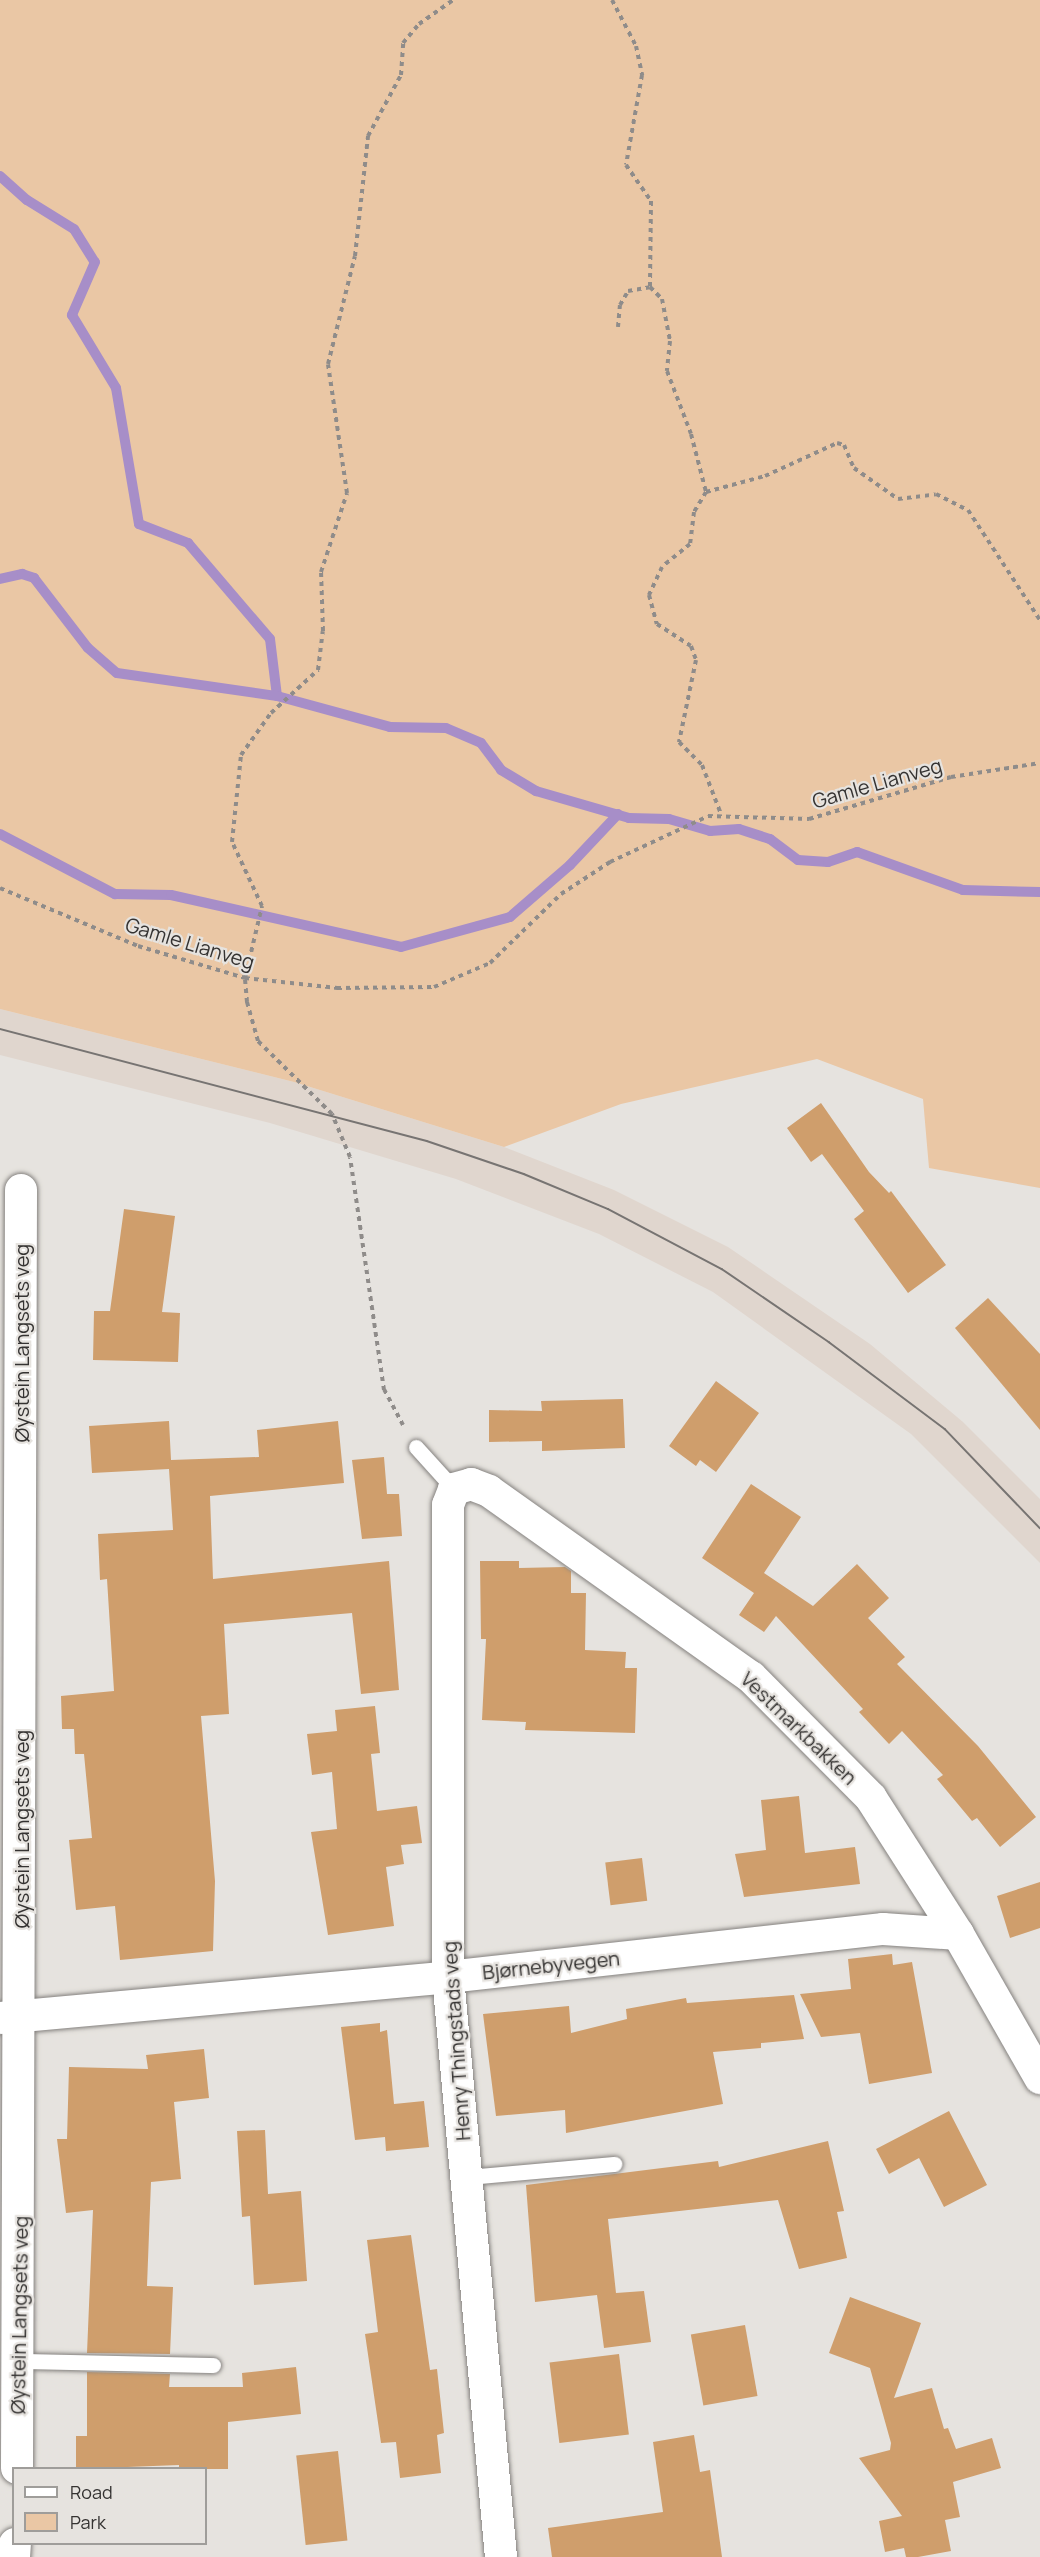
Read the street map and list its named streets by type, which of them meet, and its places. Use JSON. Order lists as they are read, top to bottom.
{
  "streets": {
    "street": [
      "Øystein Langsets veg",
      "Vestmarkbakken",
      "Bjørnebyvegen",
      "Henry Thingstads veg"
    ],
    "path": ["Gamle Lianveg"]
  },
  "crossings": [
    ["Øystein Langsets veg", "Bjørnebyvegen"],
    ["Vestmarkbakken", "Bjørnebyvegen"],
    ["Vestmarkbakken", "Henry Thingstads veg"],
    ["Bjørnebyvegen", "Henry Thingstads veg"]
  ],
  "legend": ["Road", "Park"]
}
